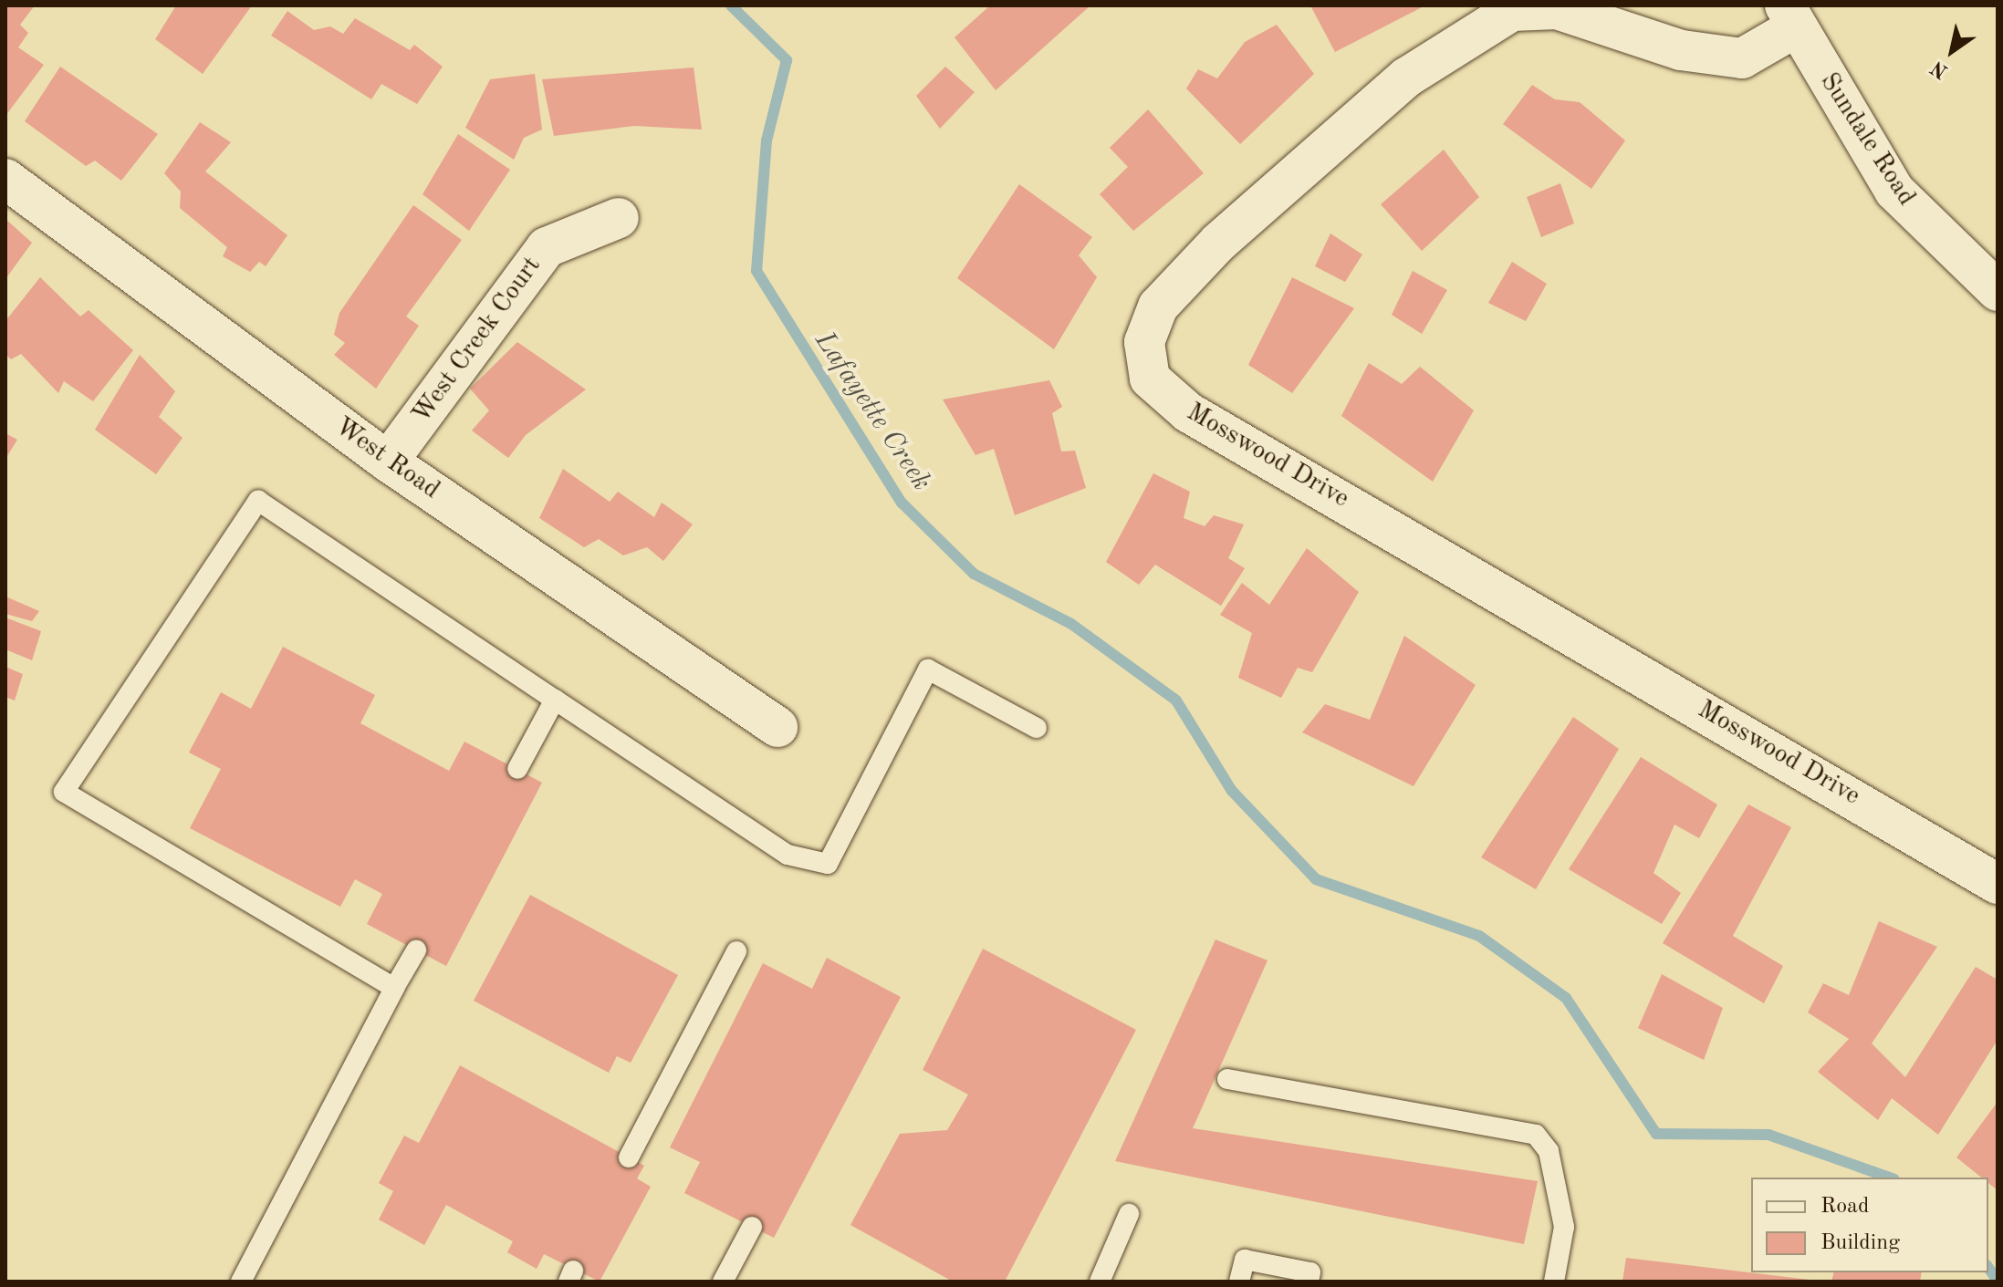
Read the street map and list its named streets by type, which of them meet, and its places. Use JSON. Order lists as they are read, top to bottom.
{
  "streets": {
    "street": [
      "Sundale Road",
      "West Creek Court",
      "Mosswood Drive",
      "West Road"
    ]
  },
  "crossings": [
    ["Sundale Road", "Mosswood Drive"],
    ["West Creek Court", "West Road"]
  ],
  "water": ["Lafayette Creek"],
  "legend": ["Road", "Building"],
  "north": "bottom left"
}
